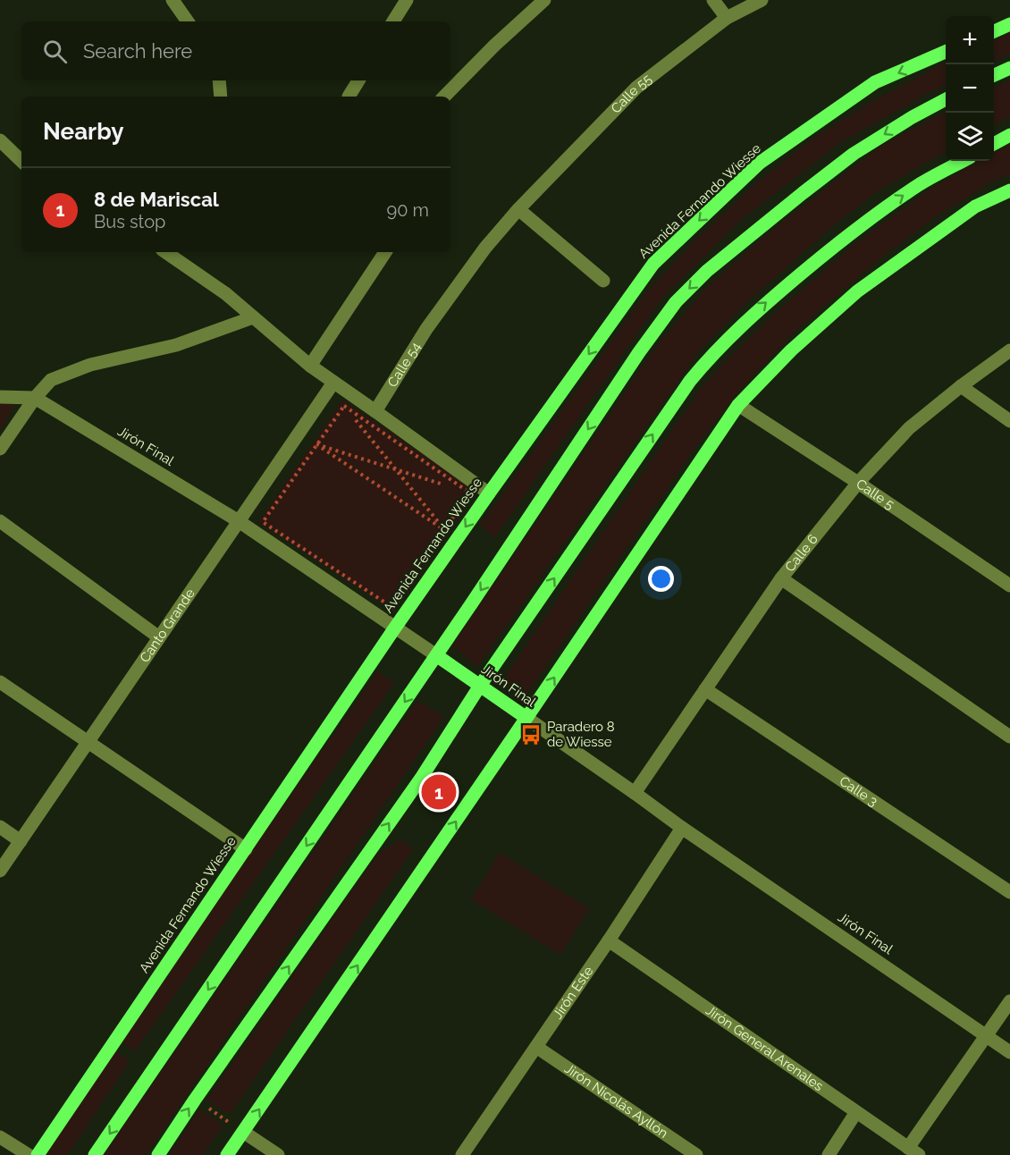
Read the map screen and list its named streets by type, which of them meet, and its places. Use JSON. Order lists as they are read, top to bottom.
{
  "streets": {
    "main road": ["Avenida Fernando Wiesse", "Jirón Final"],
    "street": [
      "Calle 55",
      "Calle 54",
      "Calle 5",
      "Calle 6",
      "Canto Grande",
      "Calle 3",
      "Jirón Este",
      "Jirón General Arenales",
      "Jirón Nicolás Ayllón"
    ]
  },
  "crossings": [
    ["Calle 55", "Calle 54"],
    ["Avenida Fernando Wiesse", "Jirón Final"],
    ["Jirón Final", "Calle 6"],
    ["Jirón Final", "Canto Grande"],
    ["Jirón Final", "Jirón Este"],
    ["Calle 5", "Calle 6"],
    ["Calle 6", "Calle 3"],
    ["Jirón Este", "Jirón General Arenales"],
    ["Jirón Este", "Jirón Nicolás Ayllón"]
  ],
  "places": {
    "bus stop": ["Paradero 8 de Wiesse"]
  },
  "page": {
    "map_buttons": ["+", "−"],
    "search": "Search here",
    "heading": "Nearby",
    "list": [
      {
        "mark": "1",
        "name": "8 de Mariscal",
        "note": "Bus stop",
        "value": "90 m"
      }
    ],
    "pins": "1"
  }
}
